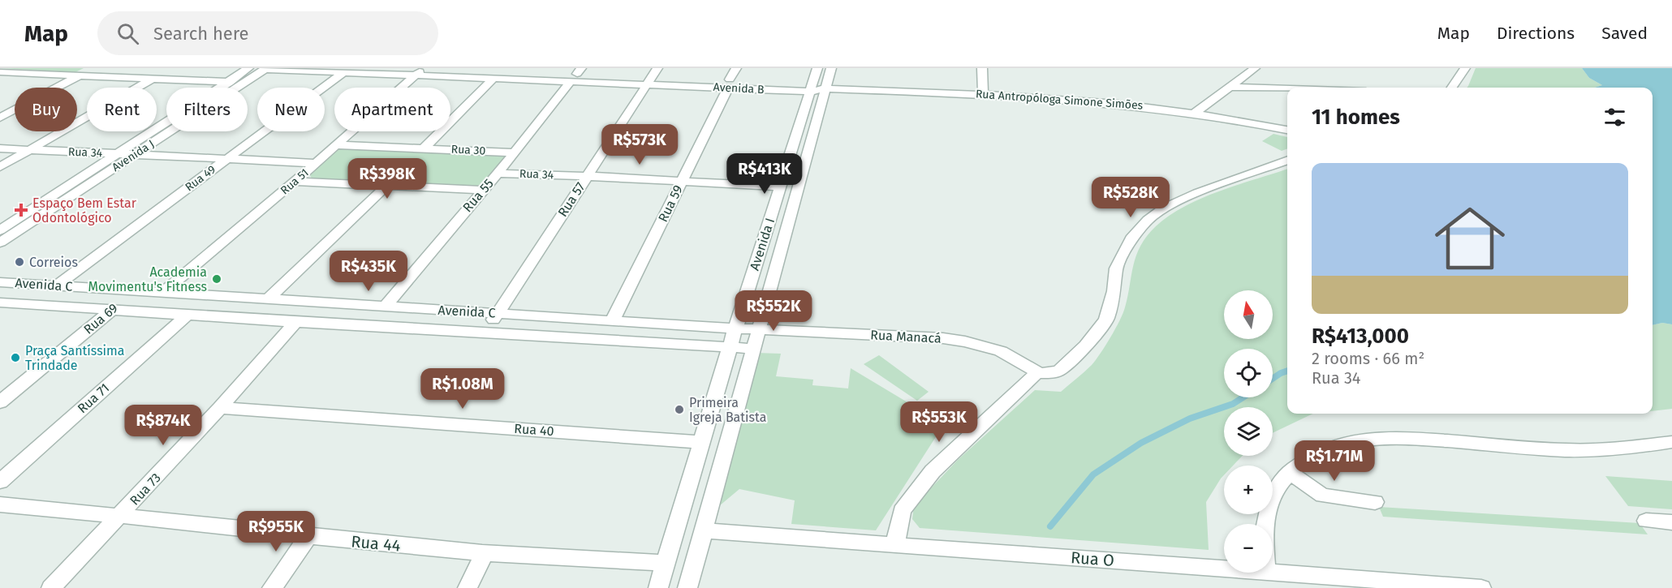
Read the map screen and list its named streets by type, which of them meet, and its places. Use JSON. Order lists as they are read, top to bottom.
{
  "streets": {
    "street": [
      "Avenida B",
      "Rua Antropóloga Simone Simões",
      "Rua 30",
      "Rua 34",
      "Avenida J",
      "Rua 49",
      "Rua 51",
      "Rua 55",
      "Rua 57",
      "Rua 59",
      "Avenida I",
      "Avenida C",
      "Rua 69",
      "Rua Manacá",
      "Rua 71",
      "Rua 40",
      "Rua 73",
      "Rua 44",
      "Rua O"
    ]
  },
  "crossings": [
    ["Avenida B", "Rua Antropóloga Simone Simões"],
    ["Avenida B", "Avenida J"],
    ["Avenida B", "Rua 49"],
    ["Avenida B", "Rua 51"],
    ["Avenida B", "Rua 55"],
    ["Avenida B", "Rua 57"],
    ["Avenida B", "Rua 59"],
    ["Avenida B", "Avenida I"],
    ["Rua Antropóloga Simone Simões", "Avenida I"],
    ["Rua 30", "Rua 51"],
    ["Rua 30", "Rua 55"],
    ["Rua 34", "Avenida J"],
    ["Rua 34", "Rua 49"],
    ["Rua 34", "Rua 51"],
    ["Rua 34", "Rua 55"],
    ["Rua 34", "Rua 57"],
    ["Rua 34", "Rua 59"],
    ["Rua 34", "Avenida I"],
    ["Rua 49", "Avenida C"],
    ["Rua 51", "Avenida C"],
    ["Rua 55", "Avenida C"],
    ["Rua 57", "Avenida C"],
    ["Rua 59", "Avenida C"],
    ["Avenida I", "Avenida C"],
    ["Avenida I", "Rua Manacá"],
    ["Avenida I", "Rua 40"],
    ["Avenida I", "Rua 44"],
    ["Avenida I", "Rua O"],
    ["Avenida C", "Rua 69"],
    ["Avenida C", "Rua Manacá"],
    ["Avenida C", "Rua 71"],
    ["Avenida C", "Rua 73"],
    ["Rua 40", "Rua 73"],
    ["Rua 73", "Rua 44"]
  ],
  "places": {
    "health": ["Espaço Bem Estar Odontológico"],
    "other": [
      "Correios",
      "Academia Movimentu's Fitness",
      "Praça Santíssima Trindade",
      "Primeira Igreja Batista"
    ]
  },
  "north": "top",
  "page": {
    "header": "Map",
    "search": "Search here",
    "nav": ["Map", "Directions", "Saved"],
    "chip": [
      "Buy",
      "Rent",
      "Filters",
      "New",
      "Apartment"
    ],
    "heading": "11 homes",
    "price": [
      "R$573K",
      "R$413K",
      "R$398K",
      "R$528K",
      "R$435K",
      "R$552K",
      "R$1.08M",
      "R$553K",
      "R$874K",
      "R$1.71M",
      "R$955K"
    ],
    "list": [
      {
        "name": "R$413,000",
        "note": "2 rooms · 66 m² · Rua 34"
      }
    ],
    "map_buttons": ["+", "−"]
  }
}
